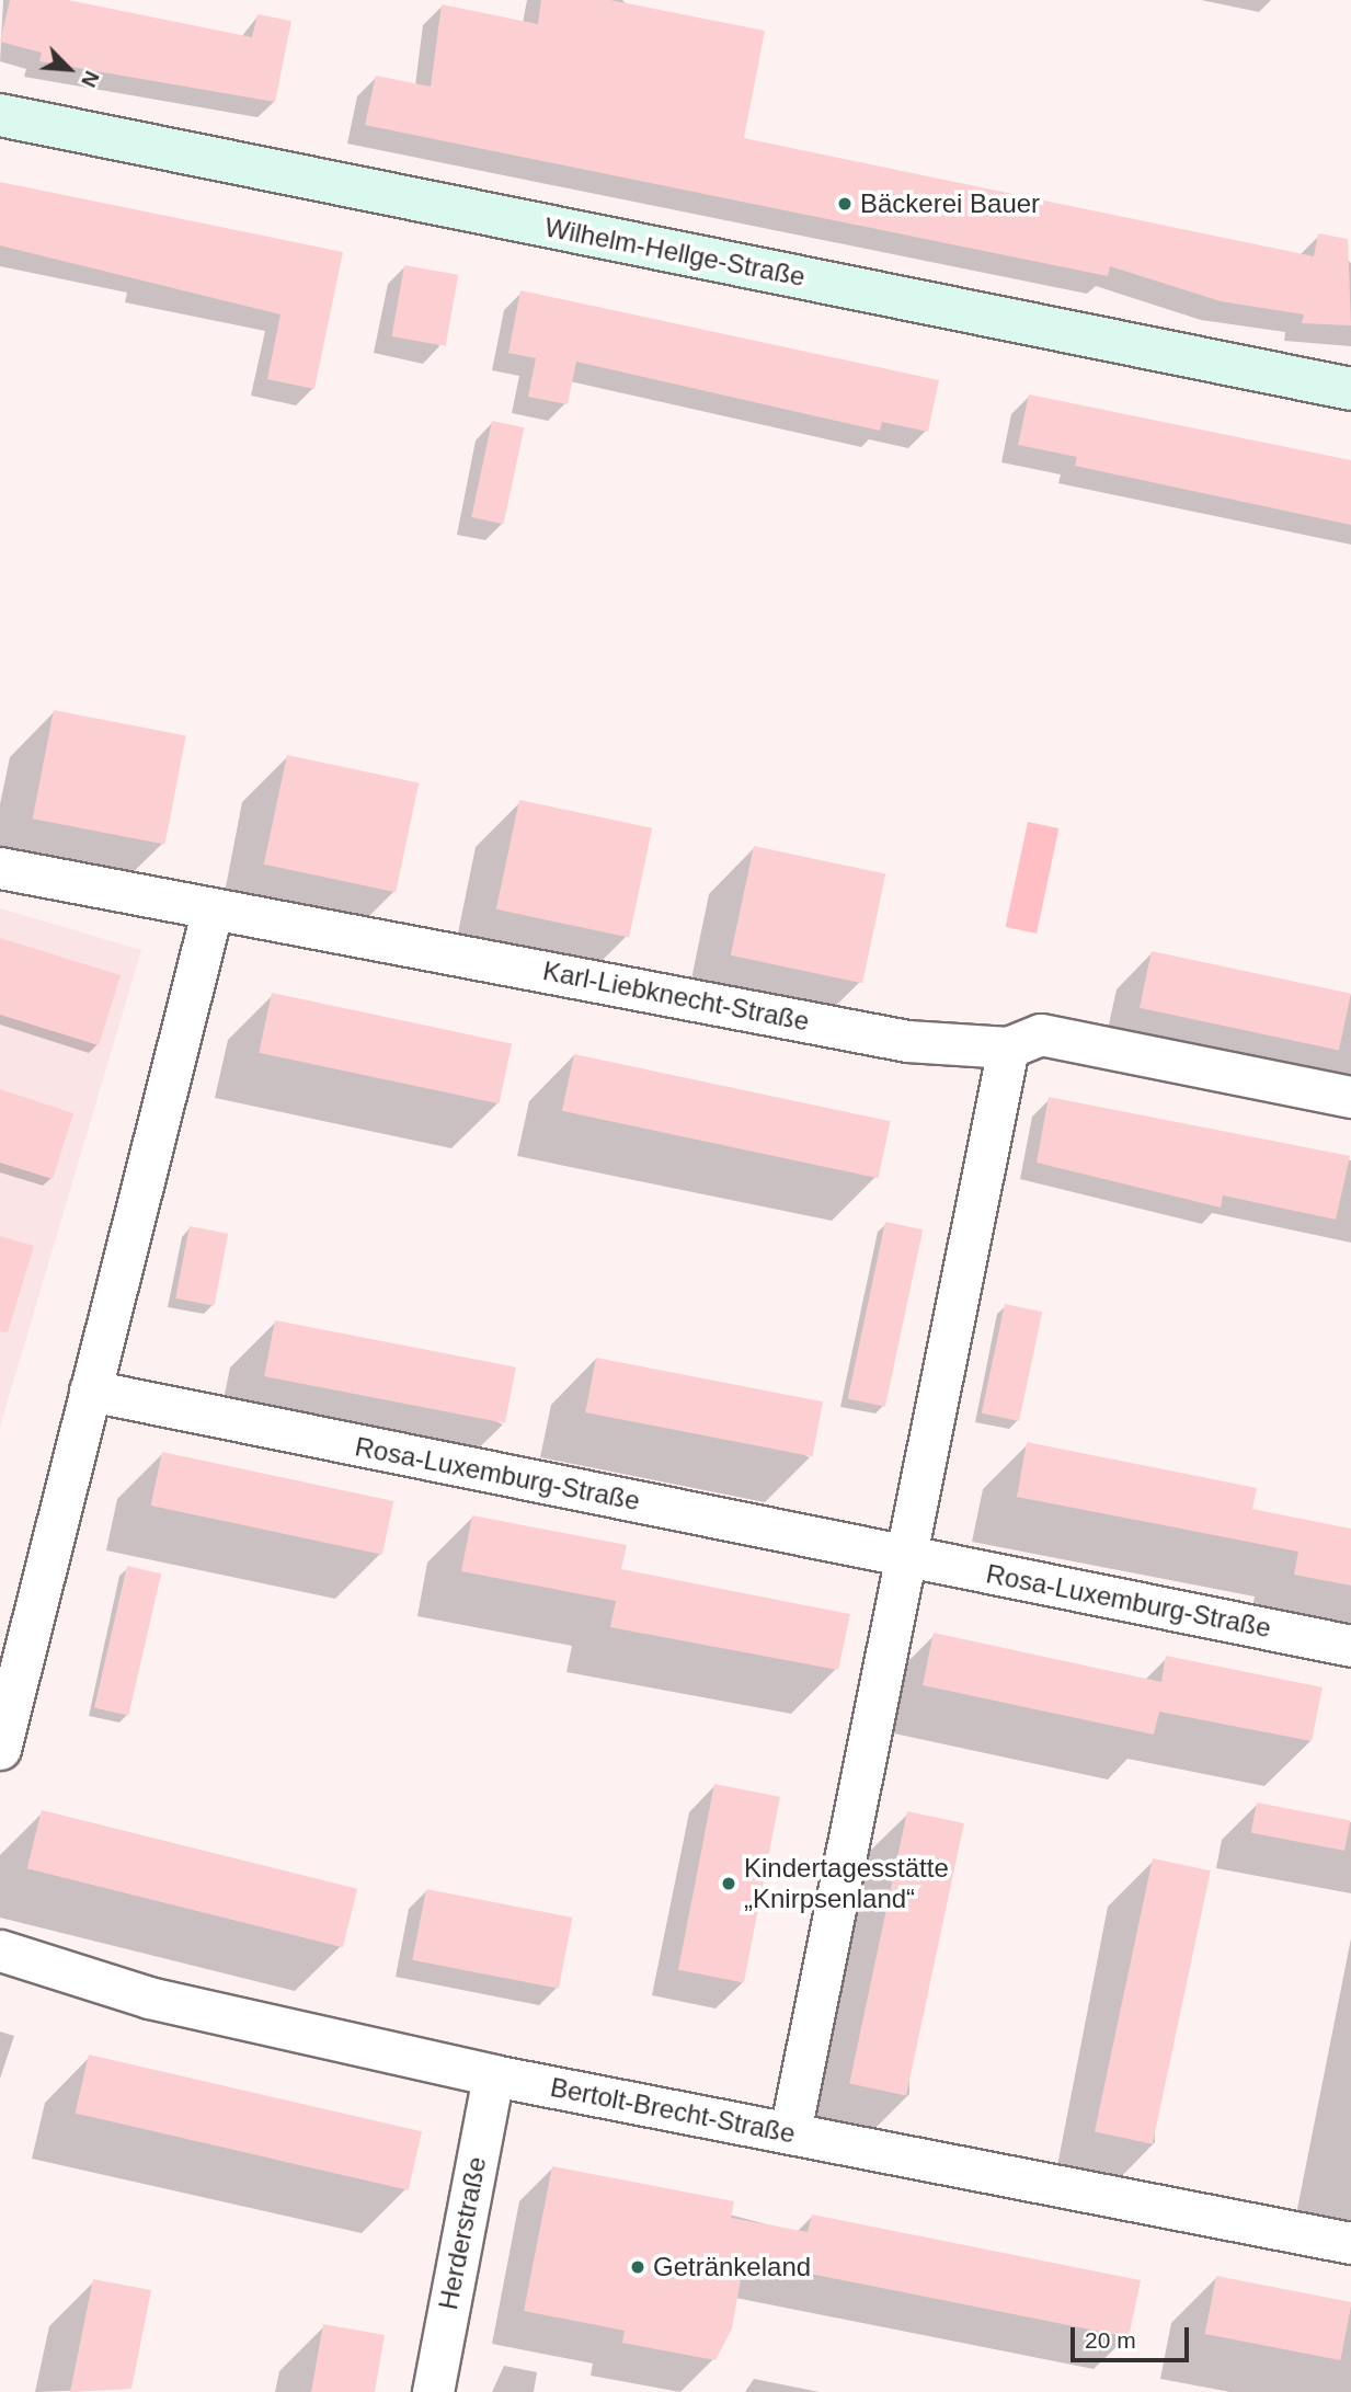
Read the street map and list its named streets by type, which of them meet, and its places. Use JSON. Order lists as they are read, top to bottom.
{
  "streets": {
    "main road": ["Wilhelm-Hellge-Straße"],
    "street": [
      "Karl-Liebknecht-Straße",
      "Rosa-Luxemburg-Straße",
      "Bertolt-Brecht-Straße",
      "Herderstraße"
    ]
  },
  "crossings": [
    ["Bertolt-Brecht-Straße", "Herderstraße"]
  ],
  "places": ["Bäckerei Bauer", "Kindertagesstätte „Knirpsenland“", "Getränkeland"],
  "scale_bar": "20 m",
  "north": "bottom right"
}
